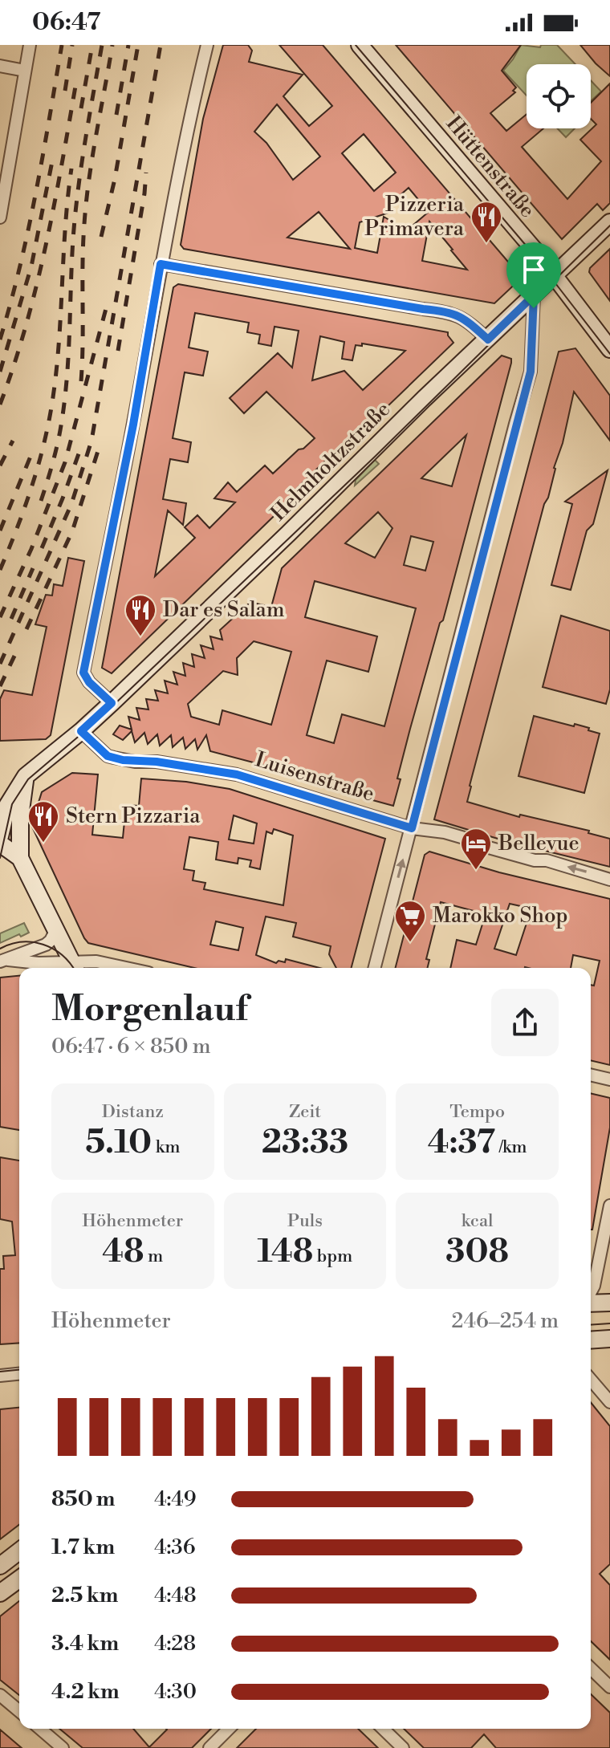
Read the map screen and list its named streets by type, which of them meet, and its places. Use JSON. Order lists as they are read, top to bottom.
{
  "streets": {
    "street": ["Hüttenstraße", "Helmholtzstraße", "Luisenstraße"]
  },
  "crossings": [
    ["Hüttenstraße", "Helmholtzstraße"],
    ["Helmholtzstraße", "Luisenstraße"]
  ],
  "one_way": ["Luisenstraße"],
  "places": {
    "restaurant": ["Pizzeria Primavera", "Dar es Salam", "Stern Pizzaria"],
    "hotel": ["Bellevue"],
    "supermarket": ["Marokko Shop"]
  },
  "page": {
    "status": "06:47",
    "heading": ["Morgenlauf", "06:47 · 6 × 850 m"],
    "stats": [
      ["Distanz", "5.10 km"],
      ["Zeit", "23:33"],
      ["Tempo", "4:37 /km"],
      ["Höhenmeter", "48 m"],
      ["Puls", "148 bpm"],
      ["kcal", "308"]
    ],
    "chart": ["Höhenmeter", "246–254 m"],
    "list": [
      {
        "name": "850 m",
        "note": "4:49"
      },
      {
        "name": "1.7 km",
        "note": "4:36"
      },
      {
        "name": "2.5 km",
        "note": "4:48"
      },
      {
        "name": "3.4 km",
        "note": "4:28"
      },
      {
        "name": "4.2 km",
        "note": "4:30"
      }
    ]
  }
}
